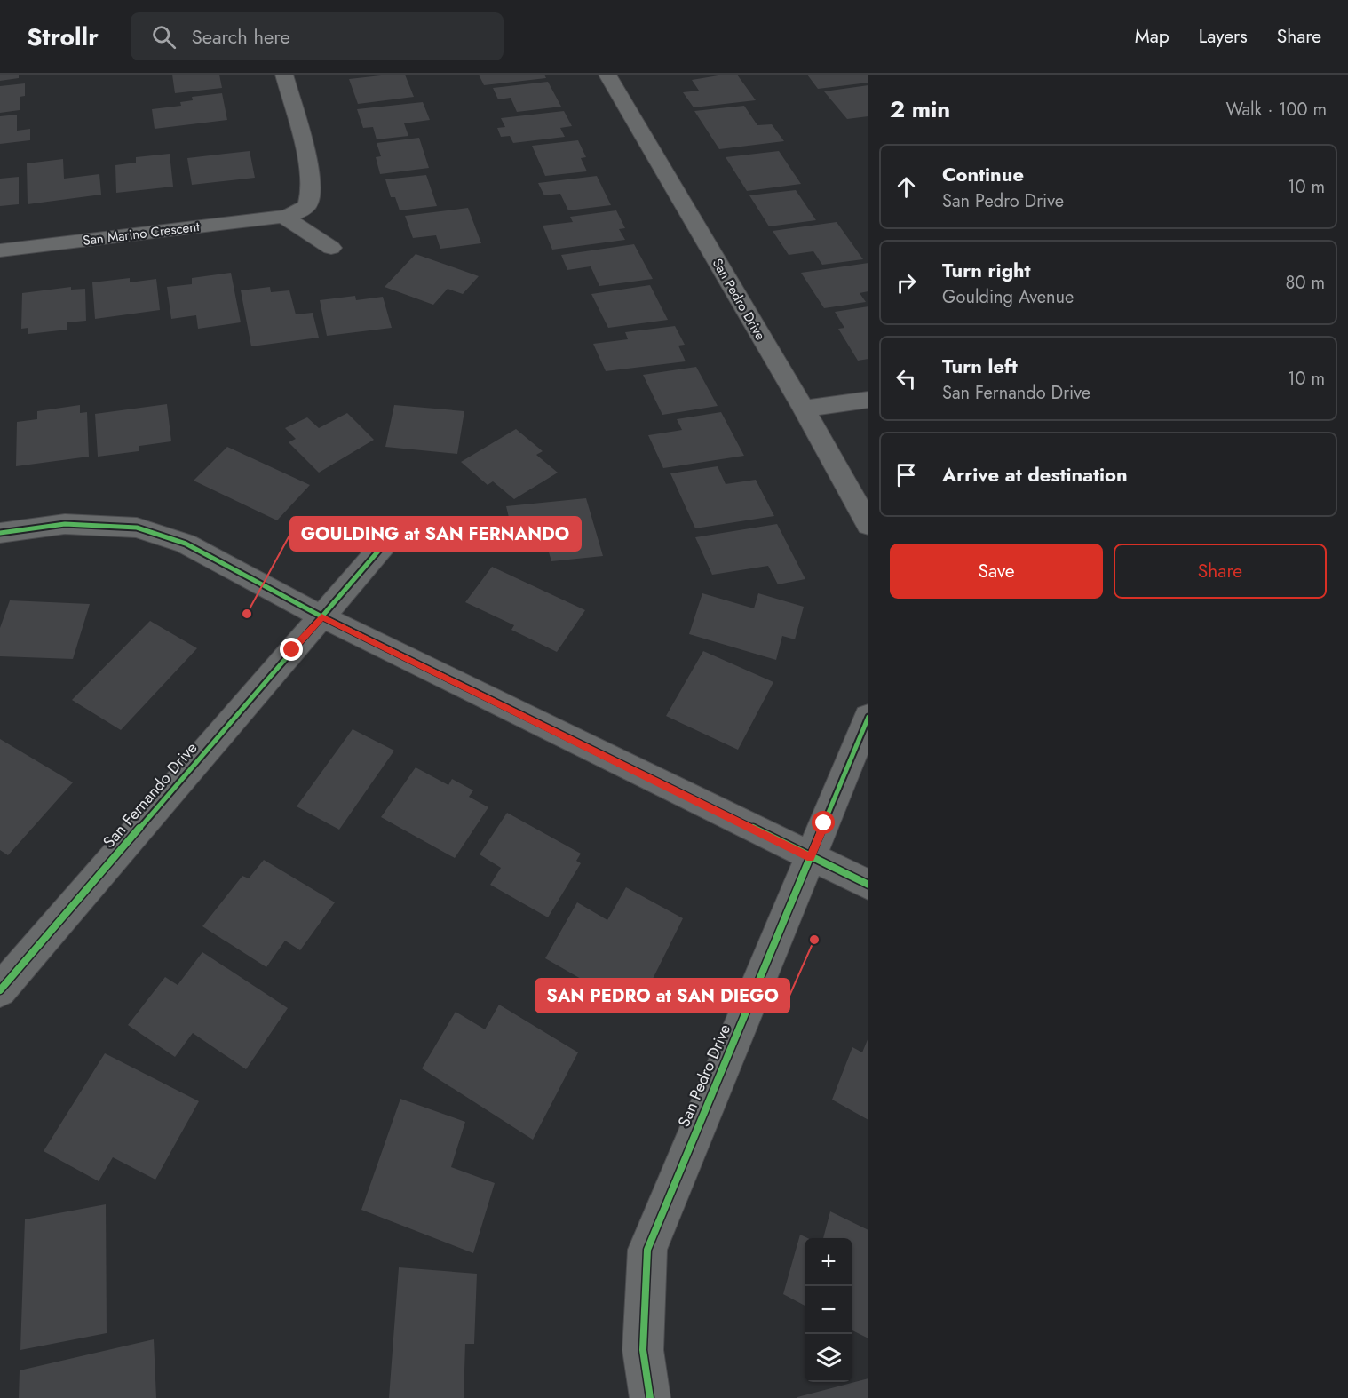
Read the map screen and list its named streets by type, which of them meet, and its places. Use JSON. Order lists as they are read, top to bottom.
{
  "streets": {
    "street": ["San Marino Crescent", "San Pedro Drive", "San Fernando Drive"]
  },
  "places": ["GOULDING at SAN FERNANDO", "SAN PEDRO at SAN DIEGO"],
  "page": {
    "header": "Strollr",
    "search": "Search here",
    "nav": ["Map", "Layers", "Share"],
    "heading": ["2 min", "Walk · 100 m"],
    "list": [
      ["Continue", "San Pedro Drive", "10 m"],
      ["Turn right", "Goulding Avenue", "80 m"],
      ["Turn left", "San Fernando Drive", "10 m"],
      "Arrive at destination"
    ],
    "buttons": ["Save", "Share"],
    "map_buttons": ["+", "−"]
  }
}
